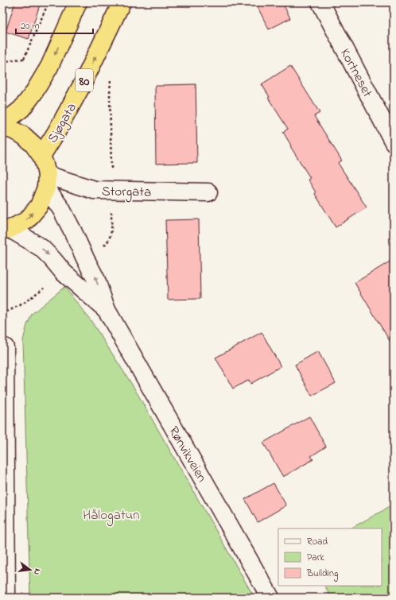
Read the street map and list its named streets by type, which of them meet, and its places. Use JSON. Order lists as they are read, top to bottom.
{
  "streets": {
    "highway": ["80", "Sjøgata"],
    "street": ["Kortneset", "Storgata", "Rønvikveien"]
  },
  "crossings": [
    ["Storgata", "Rønvikveien"]
  ],
  "parks": ["Hålogatun"],
  "legend": ["Road", "Park", "Building"],
  "scale_bar": "20 m",
  "north": "right"
}
